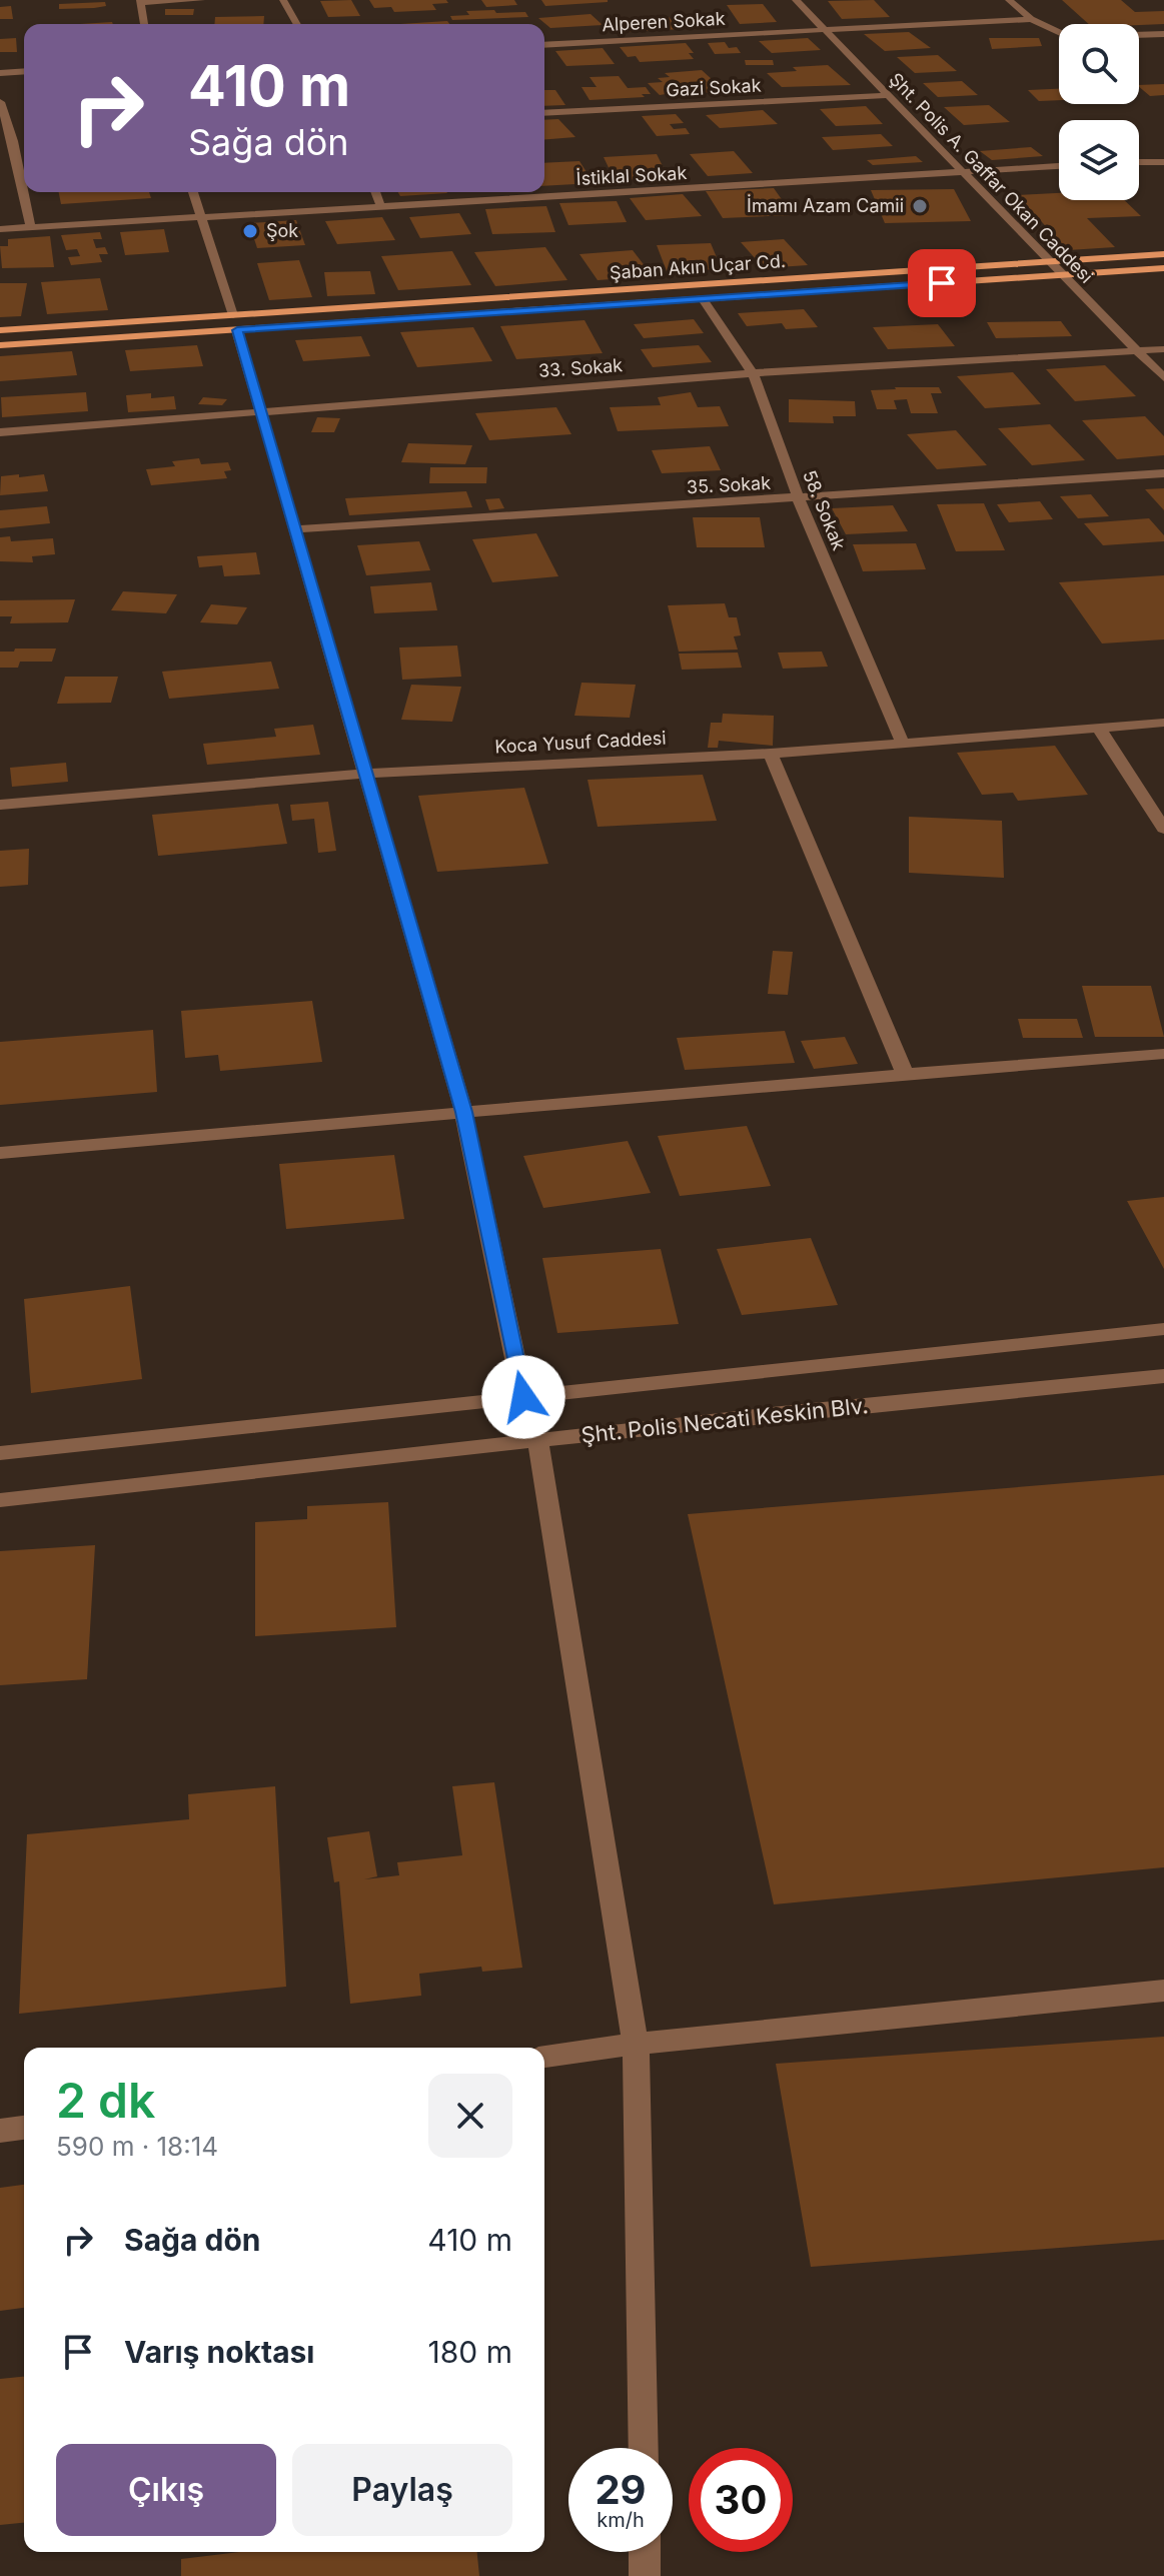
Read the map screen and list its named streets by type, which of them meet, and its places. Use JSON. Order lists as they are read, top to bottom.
{
  "streets": {
    "main road": ["Şaban Akın Uçar Cd."],
    "street": [
      "Alperen Sokak",
      "Gazi Sokak",
      "İstiklal Sokak",
      "Şht. Polis A. Gaffar Okan Caddesi",
      "33. Sokak",
      "35. Sokak",
      "58. Sokak",
      "Koca Yusuf Caddesi",
      "Şht. Polis Necati Keskin Blv."
    ]
  },
  "crossings": [
    ["Alperen Sokak", "Şht. Polis A. Gaffar Okan Caddesi"],
    ["Gazi Sokak", "Şht. Polis A. Gaffar Okan Caddesi"],
    ["İstiklal Sokak", "Şht. Polis A. Gaffar Okan Caddesi"],
    ["Şht. Polis A. Gaffar Okan Caddesi", "Şaban Akın Uçar Cd."],
    ["Şht. Polis A. Gaffar Okan Caddesi", "33. Sokak"],
    ["33. Sokak", "58. Sokak"],
    ["35. Sokak", "58. Sokak"],
    ["58. Sokak", "Koca Yusuf Caddesi"]
  ],
  "places": ["İmamı Azam Camii", "Şok"],
  "page": {
    "turn": ["410 m", "Sağa dön"],
    "heading": ["2 dk", "590 m · 18:14"],
    "list": [
      {
        "name": "Sağa dön",
        "value": "410 m"
      },
      {
        "name": "Varış noktası",
        "value": "180 m"
      }
    ],
    "buttons": ["Çıkış", "Paylaş"],
    "speed": "29 km/h",
    "limit": "30"
  }
}
